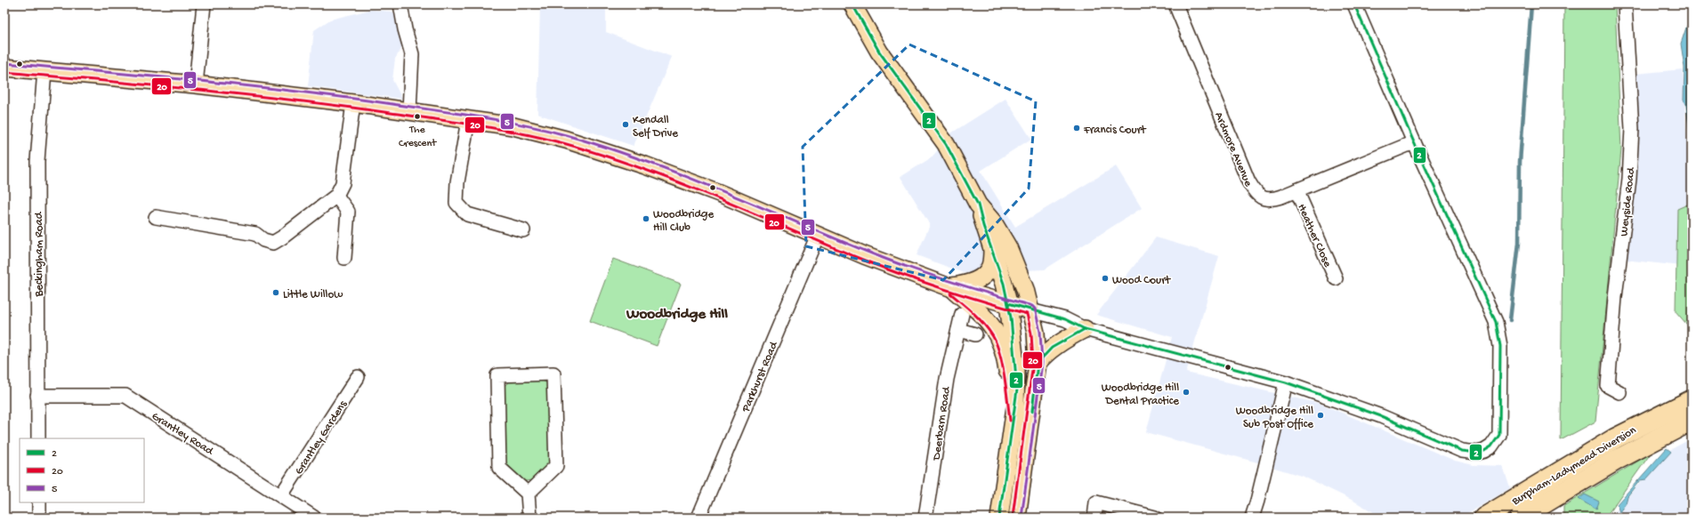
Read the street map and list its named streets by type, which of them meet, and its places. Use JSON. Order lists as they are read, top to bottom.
{
  "streets": {
    "highway": ["Burpham-Ladymead Diversion"],
    "street": [
      "Ardmore Avenue",
      "Weyside Road",
      "Heather Close",
      "Beckingham Road",
      "Parkhurst Road",
      "Deerbarn Road",
      "Grantley Road",
      "Grantley Gardens"
    ]
  },
  "crossings": [
    ["Ardmore Avenue", "Heather Close"],
    ["Beckingham Road", "Grantley Road"],
    ["Grantley Road", "Grantley Gardens"]
  ],
  "districts": ["Woodbridge Hill"],
  "places": [
    "The Crescent",
    "Kendall Self Drive",
    "Francis Court",
    "Woodbridge Hill Club",
    "Wood Court",
    "Little Willow",
    "Woodbridge Hill Dental Practice",
    "Woodbridge Hill Sub Post Office"
  ],
  "lines": ["transit line 2", "transit line 5", "transit line 20"],
  "legend": ["2", "20", "5"]
}
